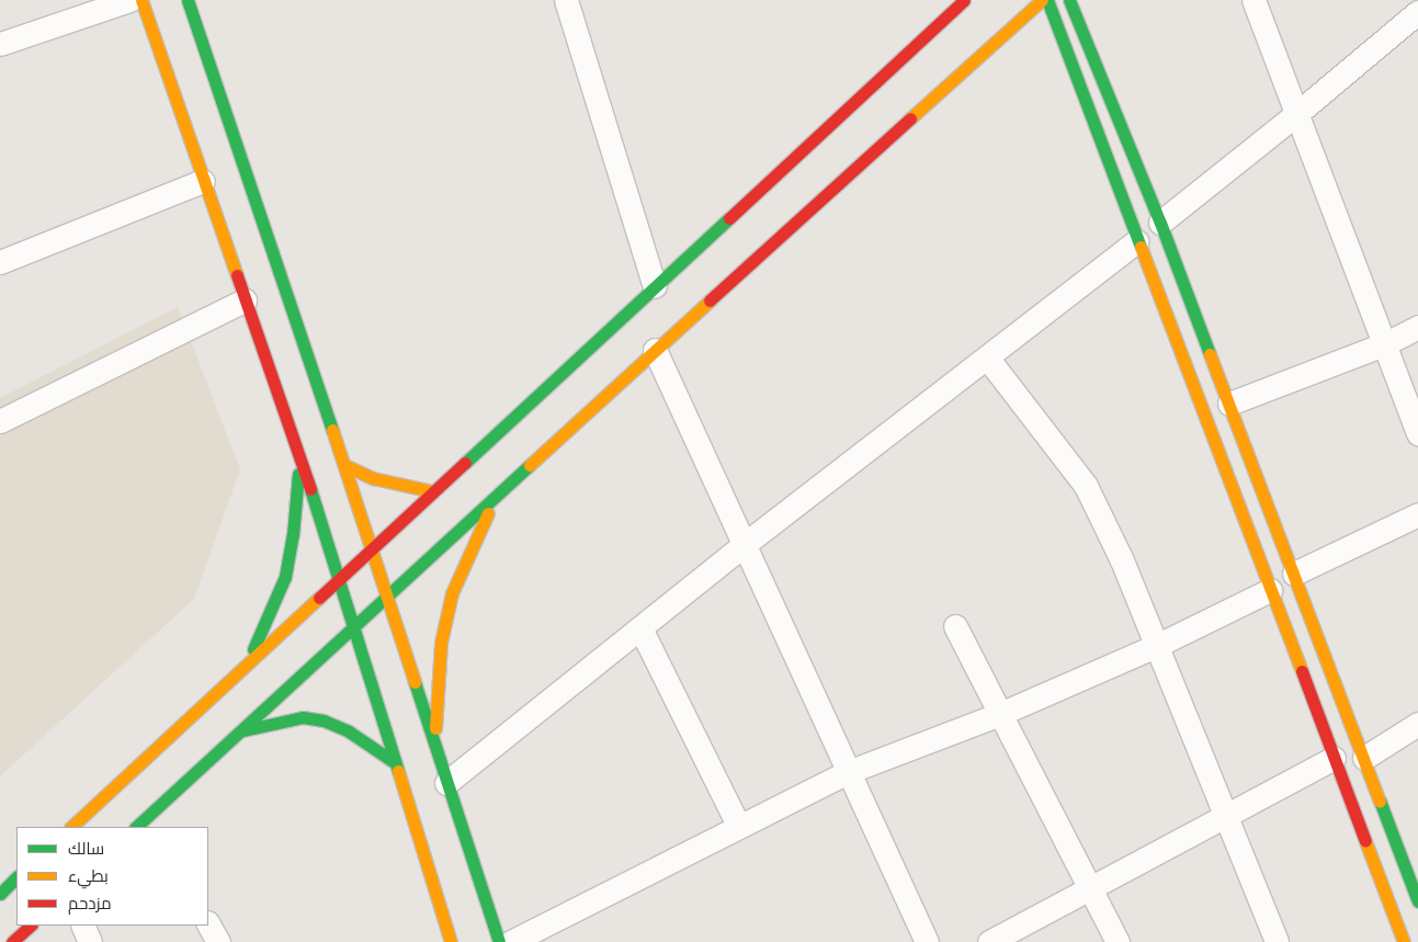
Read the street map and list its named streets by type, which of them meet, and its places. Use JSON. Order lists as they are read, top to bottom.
{
  "legend": ["سالك", "بطيء", "مزدحم"]
}
